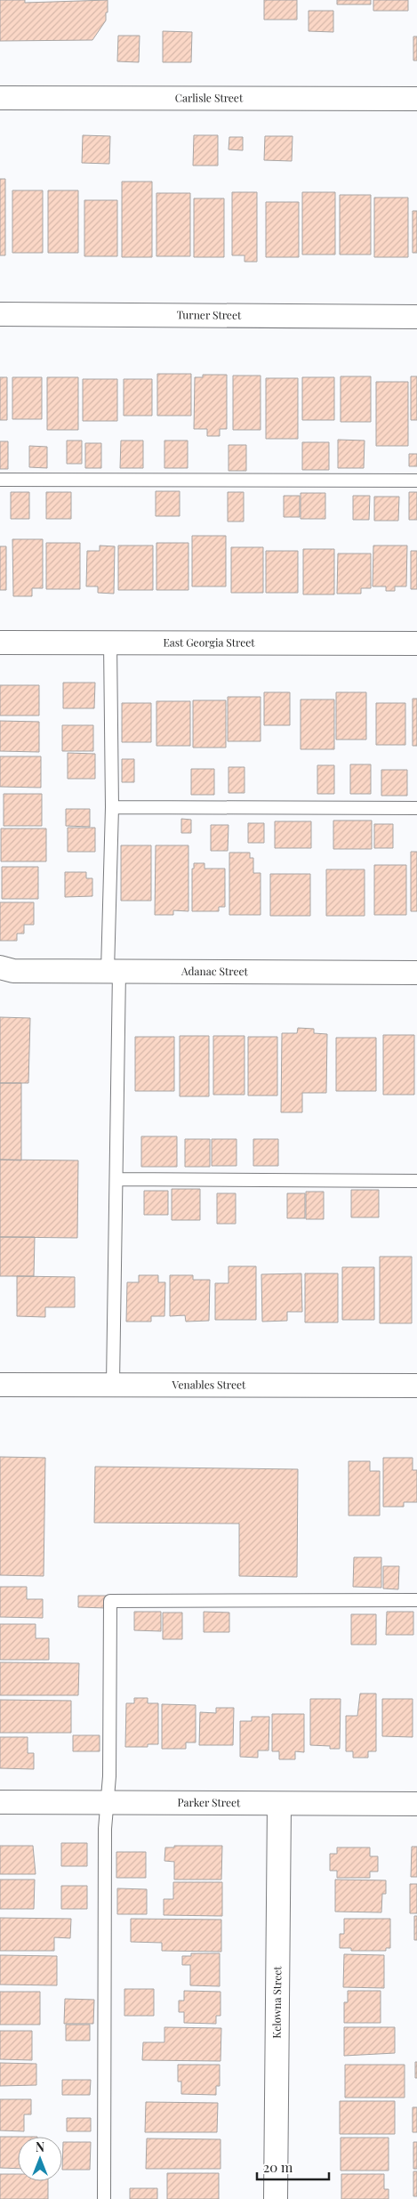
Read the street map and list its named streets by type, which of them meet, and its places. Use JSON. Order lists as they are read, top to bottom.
{
  "streets": {
    "street": [
      "Carlisle Street",
      "Turner Street",
      "East Georgia Street",
      "Adanac Street",
      "Venables Street",
      "Parker Street",
      "Kelowna Street"
    ]
  },
  "crossings": [
    ["Parker Street", "Kelowna Street"]
  ],
  "scale_bar": "20 m",
  "north": "top"
}
